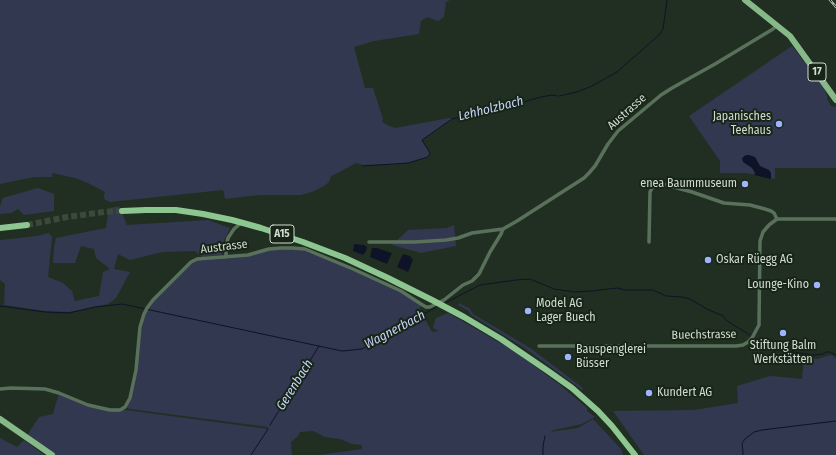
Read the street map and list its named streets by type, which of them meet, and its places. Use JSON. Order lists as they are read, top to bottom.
{
  "streets": {
    "highway": ["A15"],
    "main road": ["17"],
    "street": ["Austrasse", "Buechstrasse"]
  },
  "crossings": [
    ["17", "Austrasse"]
  ],
  "water": ["Lehholzbach", "Wagnerbach", "Gerenbach"],
  "places": [
    "Japanisches Teehaus",
    "enea Baummuseum",
    "Oskar Rüegg AG",
    "Lounge-Kino",
    "Model AG Lager Buech",
    "Stiftung Balm Werkstätten",
    "Bauspenglerei Büsser",
    "Kundert AG"
  ]
}
